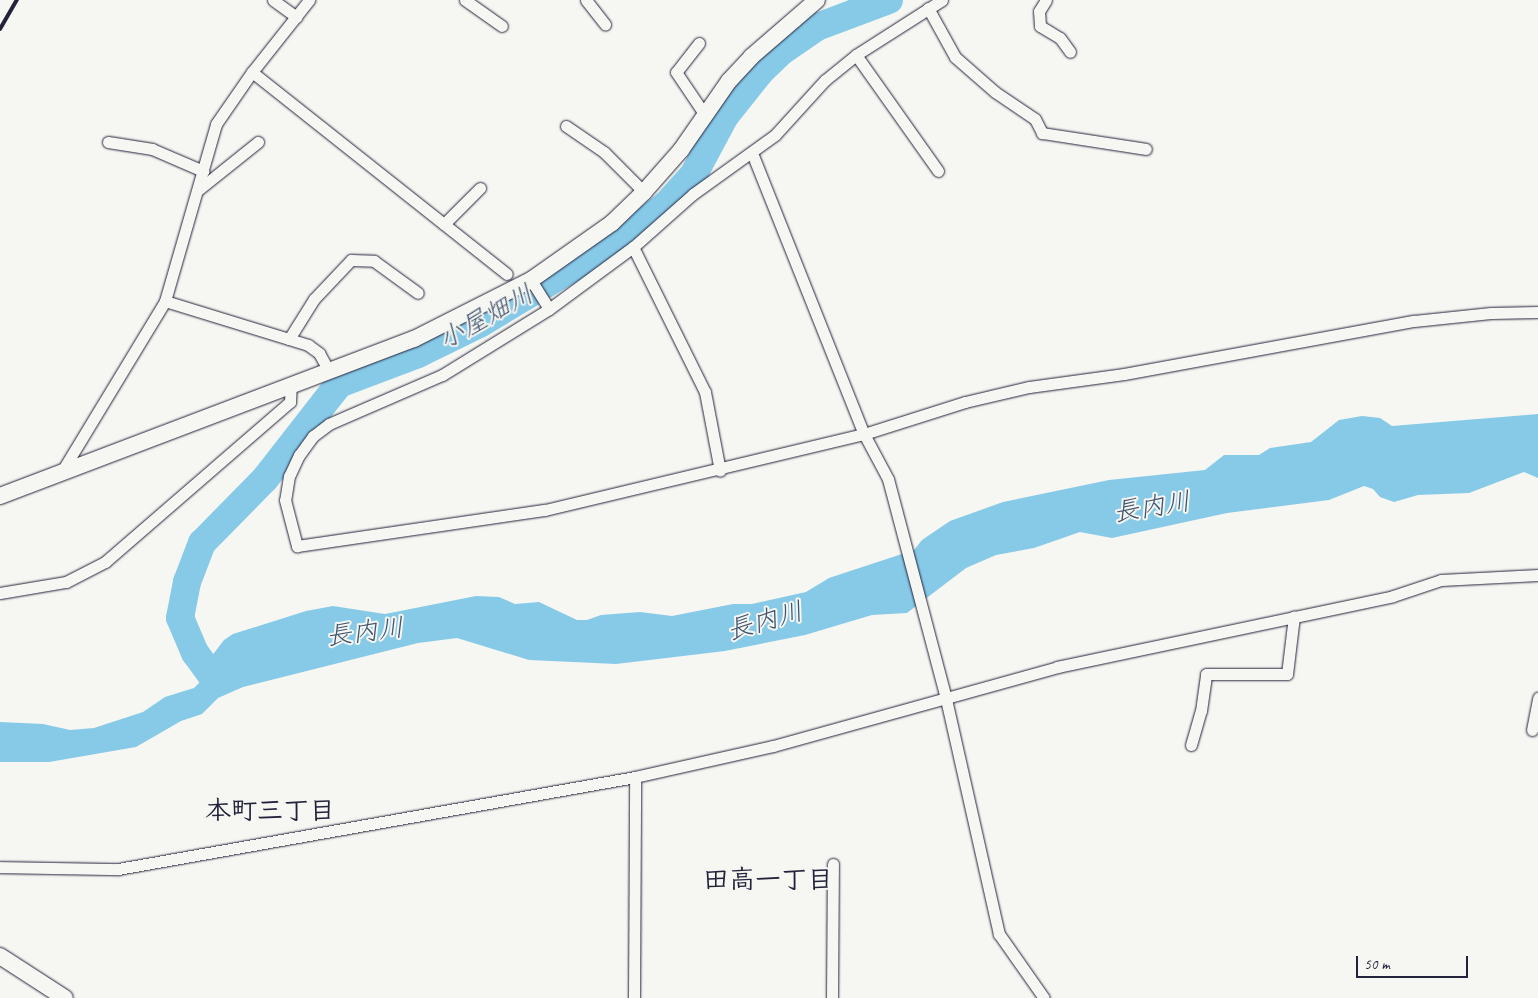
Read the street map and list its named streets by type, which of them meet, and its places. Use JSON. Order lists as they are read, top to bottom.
{
  "districts": ["本町三丁目", "田高一丁目"],
  "water": ["小屋畑川", "長内川"],
  "scale_bar": "50 m"
}
